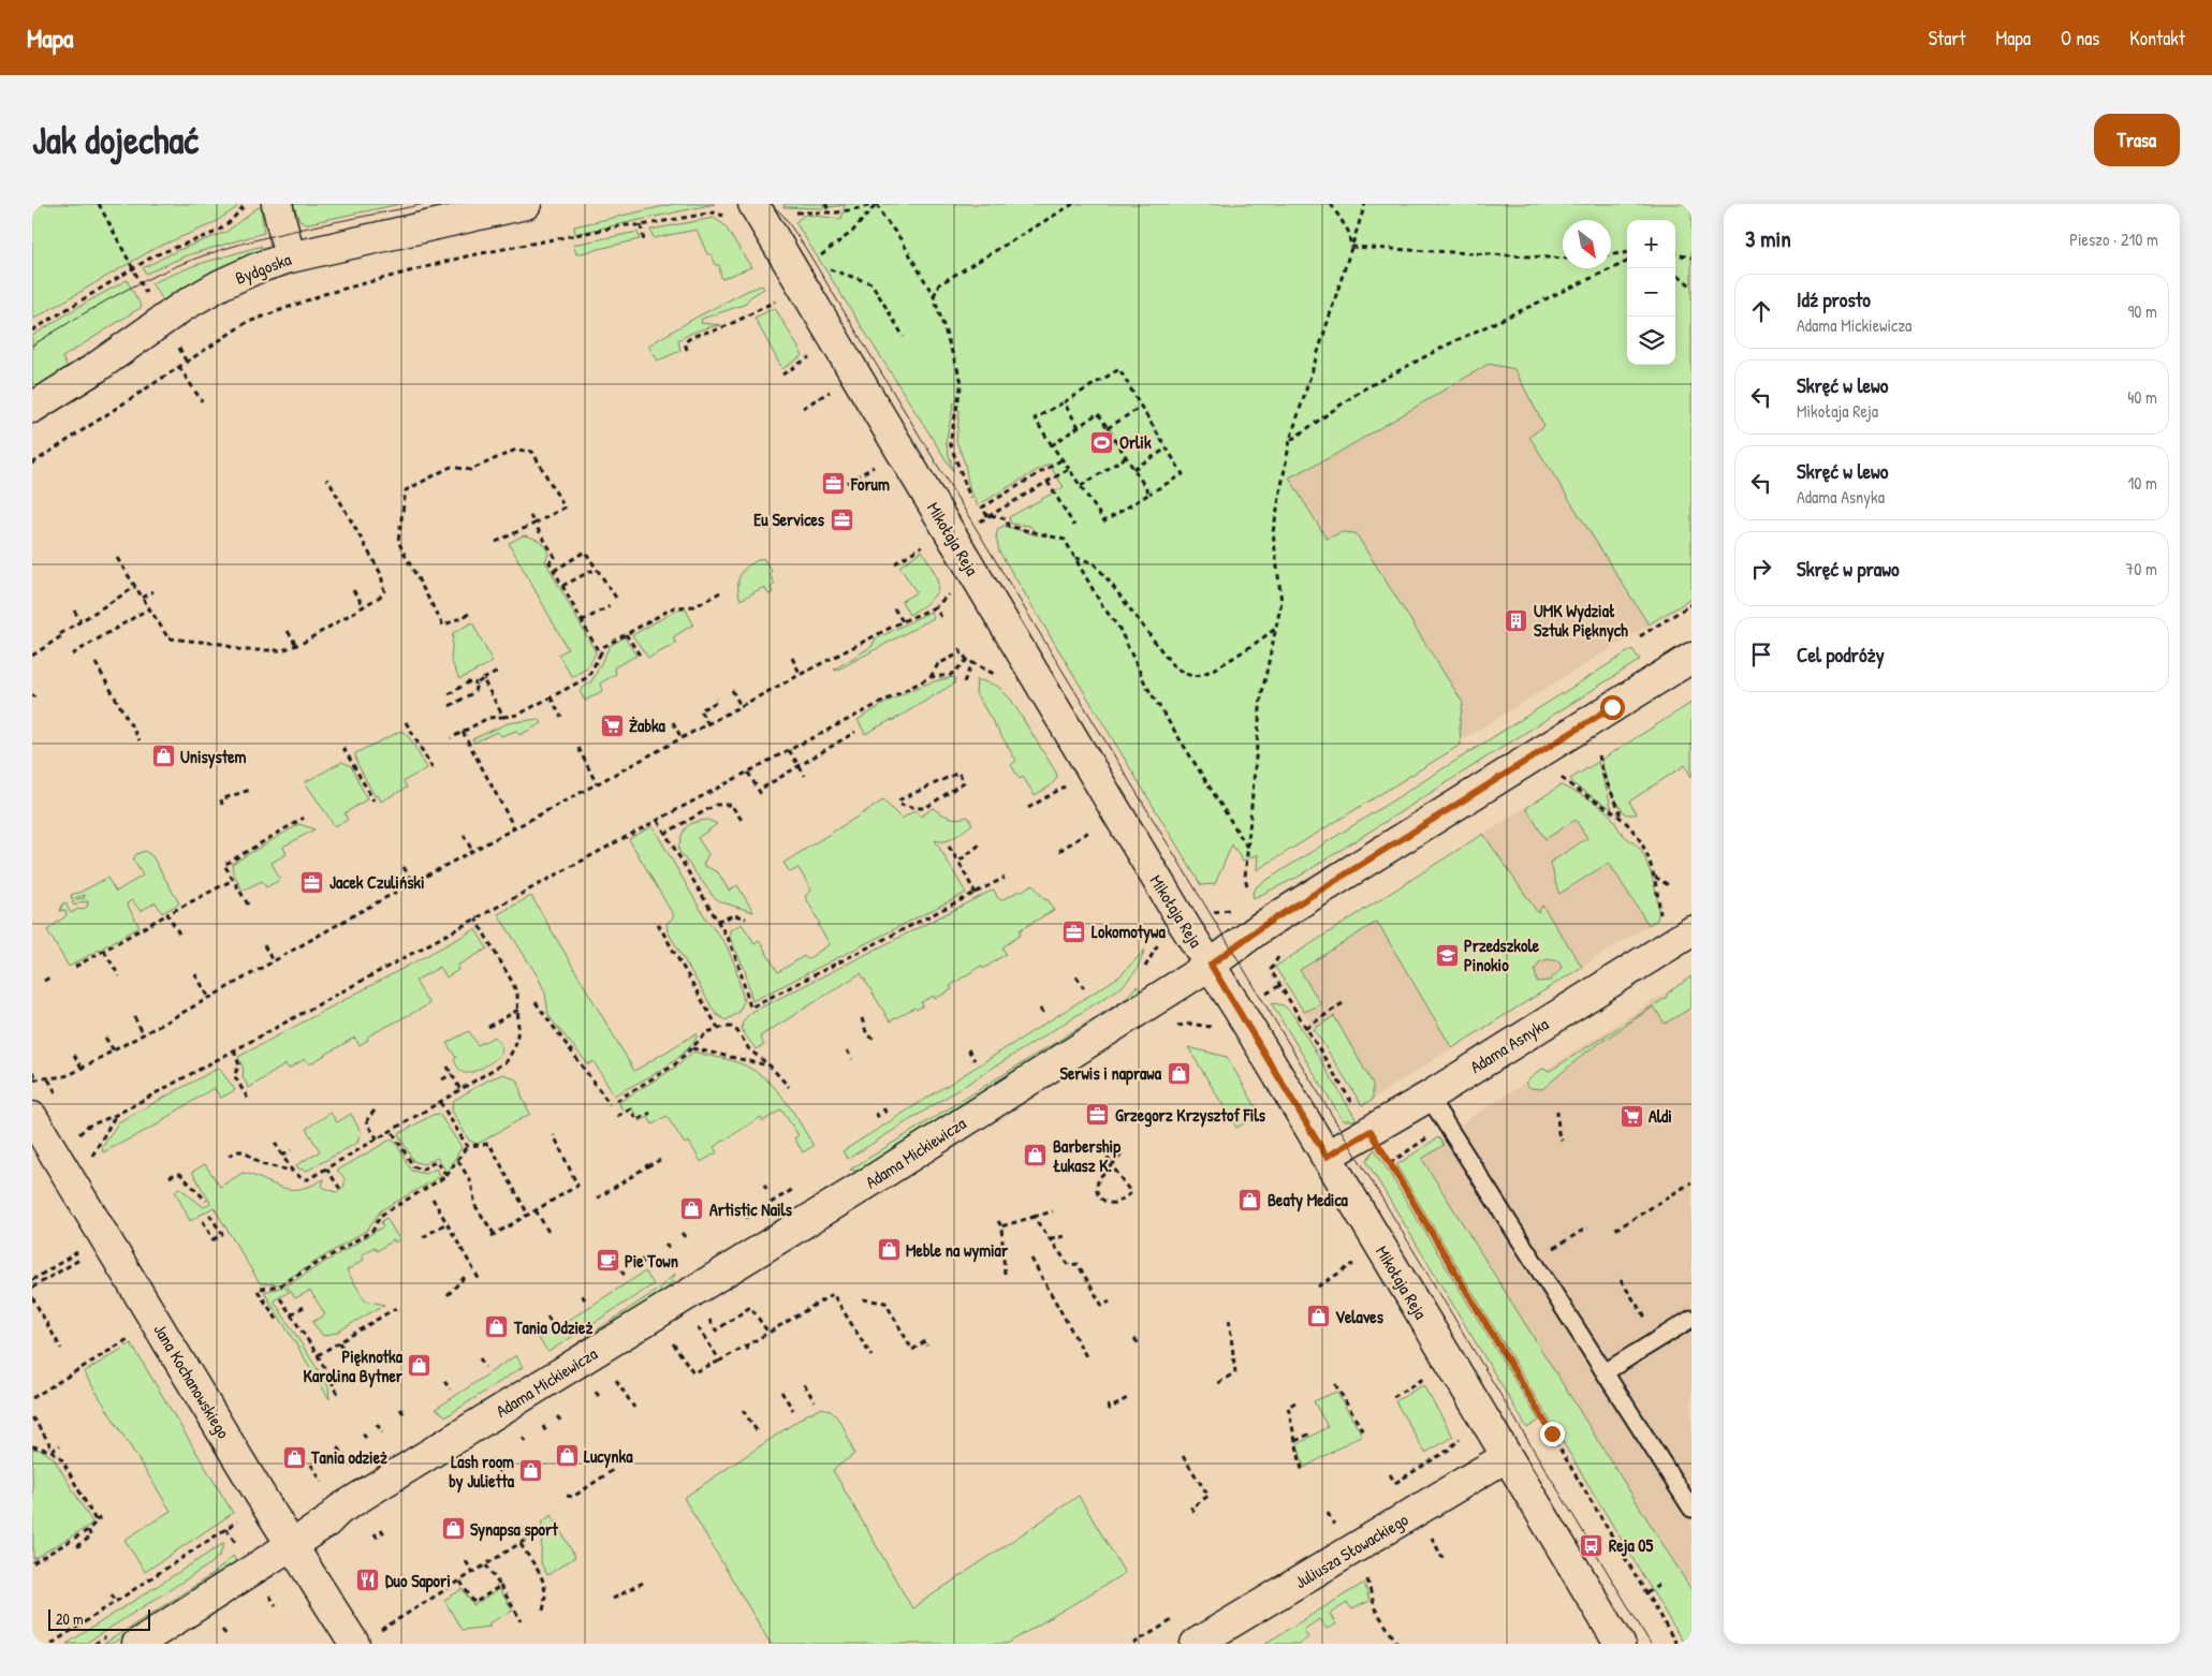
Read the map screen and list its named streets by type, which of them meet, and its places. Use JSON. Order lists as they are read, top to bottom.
{
  "streets": {
    "street": [
      "Bydgoska",
      "Mikołaja Reja",
      "Adama Asnyka",
      "Adama Mickiewicza",
      "Jana Kochanowskiego",
      "Juliusza Słowackiego"
    ]
  },
  "crossings": [
    ["Mikołaja Reja", "Adama Asnyka"],
    ["Mikołaja Reja", "Adama Mickiewicza"],
    ["Mikołaja Reja", "Juliusza Słowackiego"],
    ["Adama Mickiewicza", "Jana Kochanowskiego"]
  ],
  "places": {
    "sports": ["Orlik"],
    "office": [
      "Forum",
      "Eu Services",
      "Jacek Czuliński",
      "Lokomotywa",
      "Grzegorz Krzysztof Fils"
    ],
    "building": ["UMK Wydział Sztuk Pięknych"],
    "supermarket": ["Żabka", "Aldi"],
    "shop": [
      "Unisystem",
      "Serwis i naprawa",
      "Barbership Łukasz K.",
      "Beaty Medica",
      "Artistic Nails",
      "Meble na wymiar",
      "Velaves",
      "Tania Odzież",
      "Pięknotka Karolina Bytner",
      "Lucynka",
      "Tania odzież",
      "Lash room by Julietta",
      "Synapsa sport"
    ],
    "school or university": ["Przedszkole Pinokio"],
    "cafe": ["Pie Town"],
    "bus stop": ["Reja 05"],
    "restaurant": ["Duo Sapori"]
  },
  "scale_bar": "20 m",
  "north": "bottom right",
  "page": {
    "header": "Mapa",
    "nav": [
      "Start",
      "Mapa",
      "O nas",
      "Kontakt"
    ],
    "buttons": "Trasa",
    "title": "Jak dojechać",
    "heading": ["3 min", "Pieszo · 210 m"],
    "map_buttons": ["+", "−"],
    "list": [
      ["Idź prosto", "Adama Mickiewicza", "90 m"],
      ["Skręć w lewo", "Mikołaja Reja", "40 m"],
      ["Skręć w lewo", "Adama Asnyka", "10 m"],
      ["Skręć w prawo", "70 m"],
      "Cel podróży"
    ],
    "scale": "20 m"
  }
}
